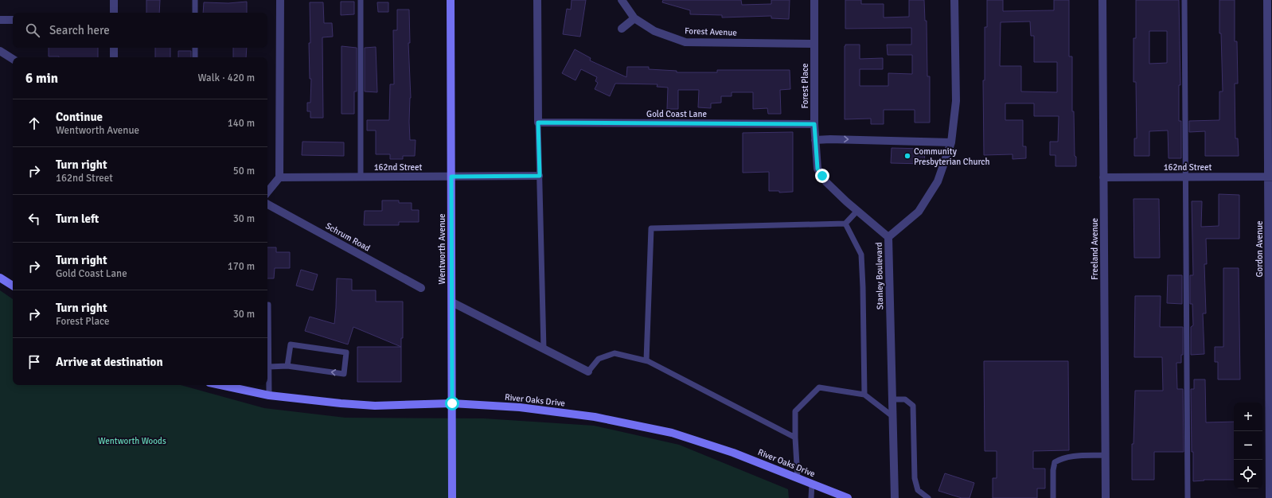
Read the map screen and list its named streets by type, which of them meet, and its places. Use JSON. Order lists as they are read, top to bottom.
{
  "streets": {
    "main road": ["Wentworth Avenue", "River Oaks Drive"],
    "street": [
      "Forest Avenue",
      "Forest Place",
      "Gold Coast Lane",
      "162nd Street",
      "Schrum Road",
      "Freeland Avenue",
      "Gordon Avenue",
      "Stanley Boulevard"
    ]
  },
  "crossings": [
    ["Forest Avenue", "Forest Place"],
    ["Forest Place", "Gold Coast Lane"],
    ["Forest Place", "Stanley Boulevard"],
    ["162nd Street", "Wentworth Avenue"],
    ["162nd Street", "Freeland Avenue"],
    ["162nd Street", "Gordon Avenue"],
    ["Wentworth Avenue", "River Oaks Drive"]
  ],
  "parks": ["Wentworth Woods"],
  "places": ["Community Presbyterian Church"],
  "page": {
    "search": "Search here",
    "heading": ["6 min", "Walk · 420 m"],
    "list": [
      ["Continue", "Wentworth Avenue", "140 m"],
      ["Turn right", "162nd Street", "50 m"],
      ["Turn left", "30 m"],
      ["Turn right", "Gold Coast Lane", "170 m"],
      ["Turn right", "Forest Place", "30 m"],
      "Arrive at destination"
    ],
    "map_buttons": ["+", "−"]
  }
}
